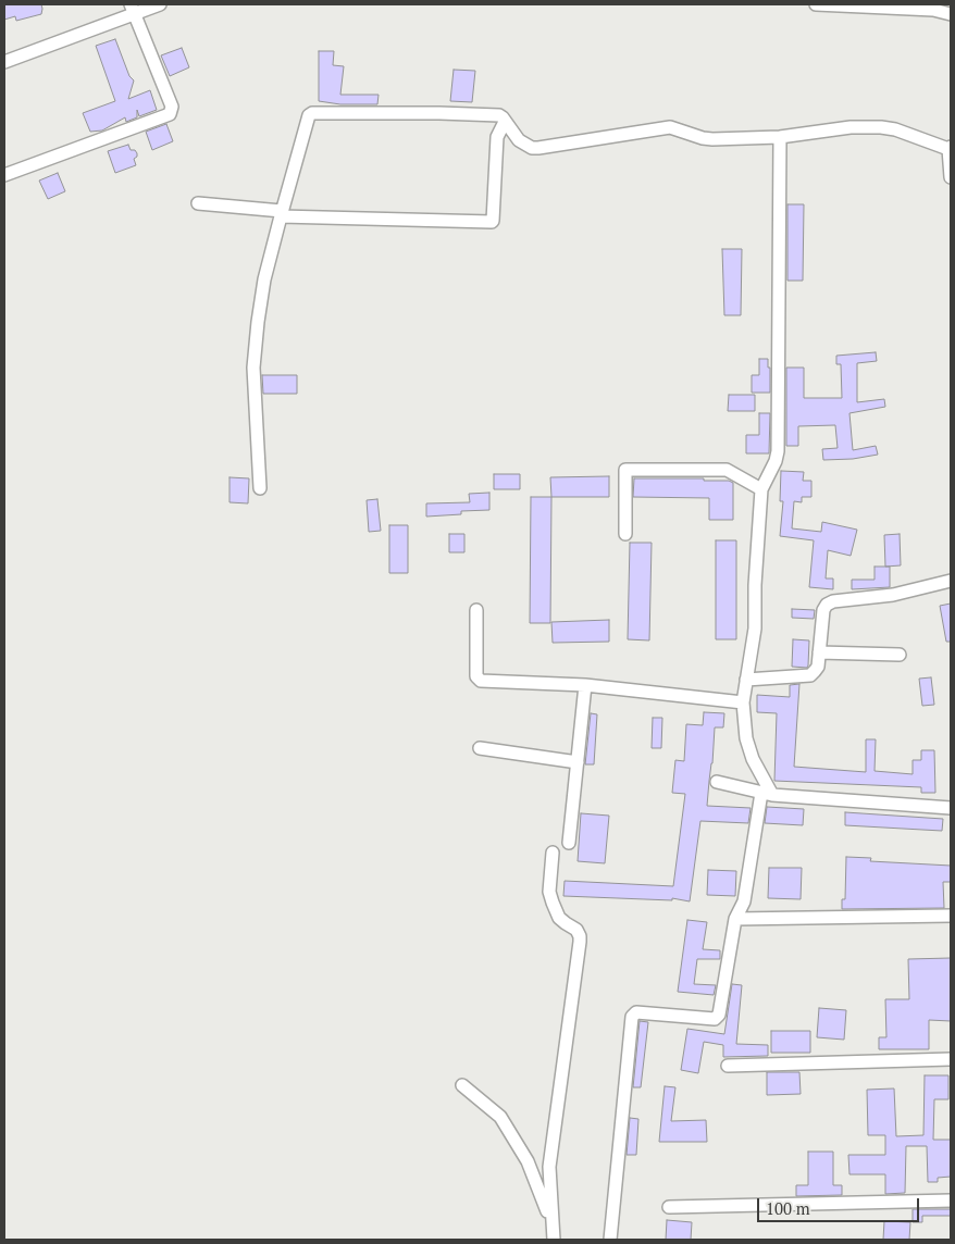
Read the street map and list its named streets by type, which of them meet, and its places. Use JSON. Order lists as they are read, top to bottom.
{
  "scale_bar": "100 m"
}
